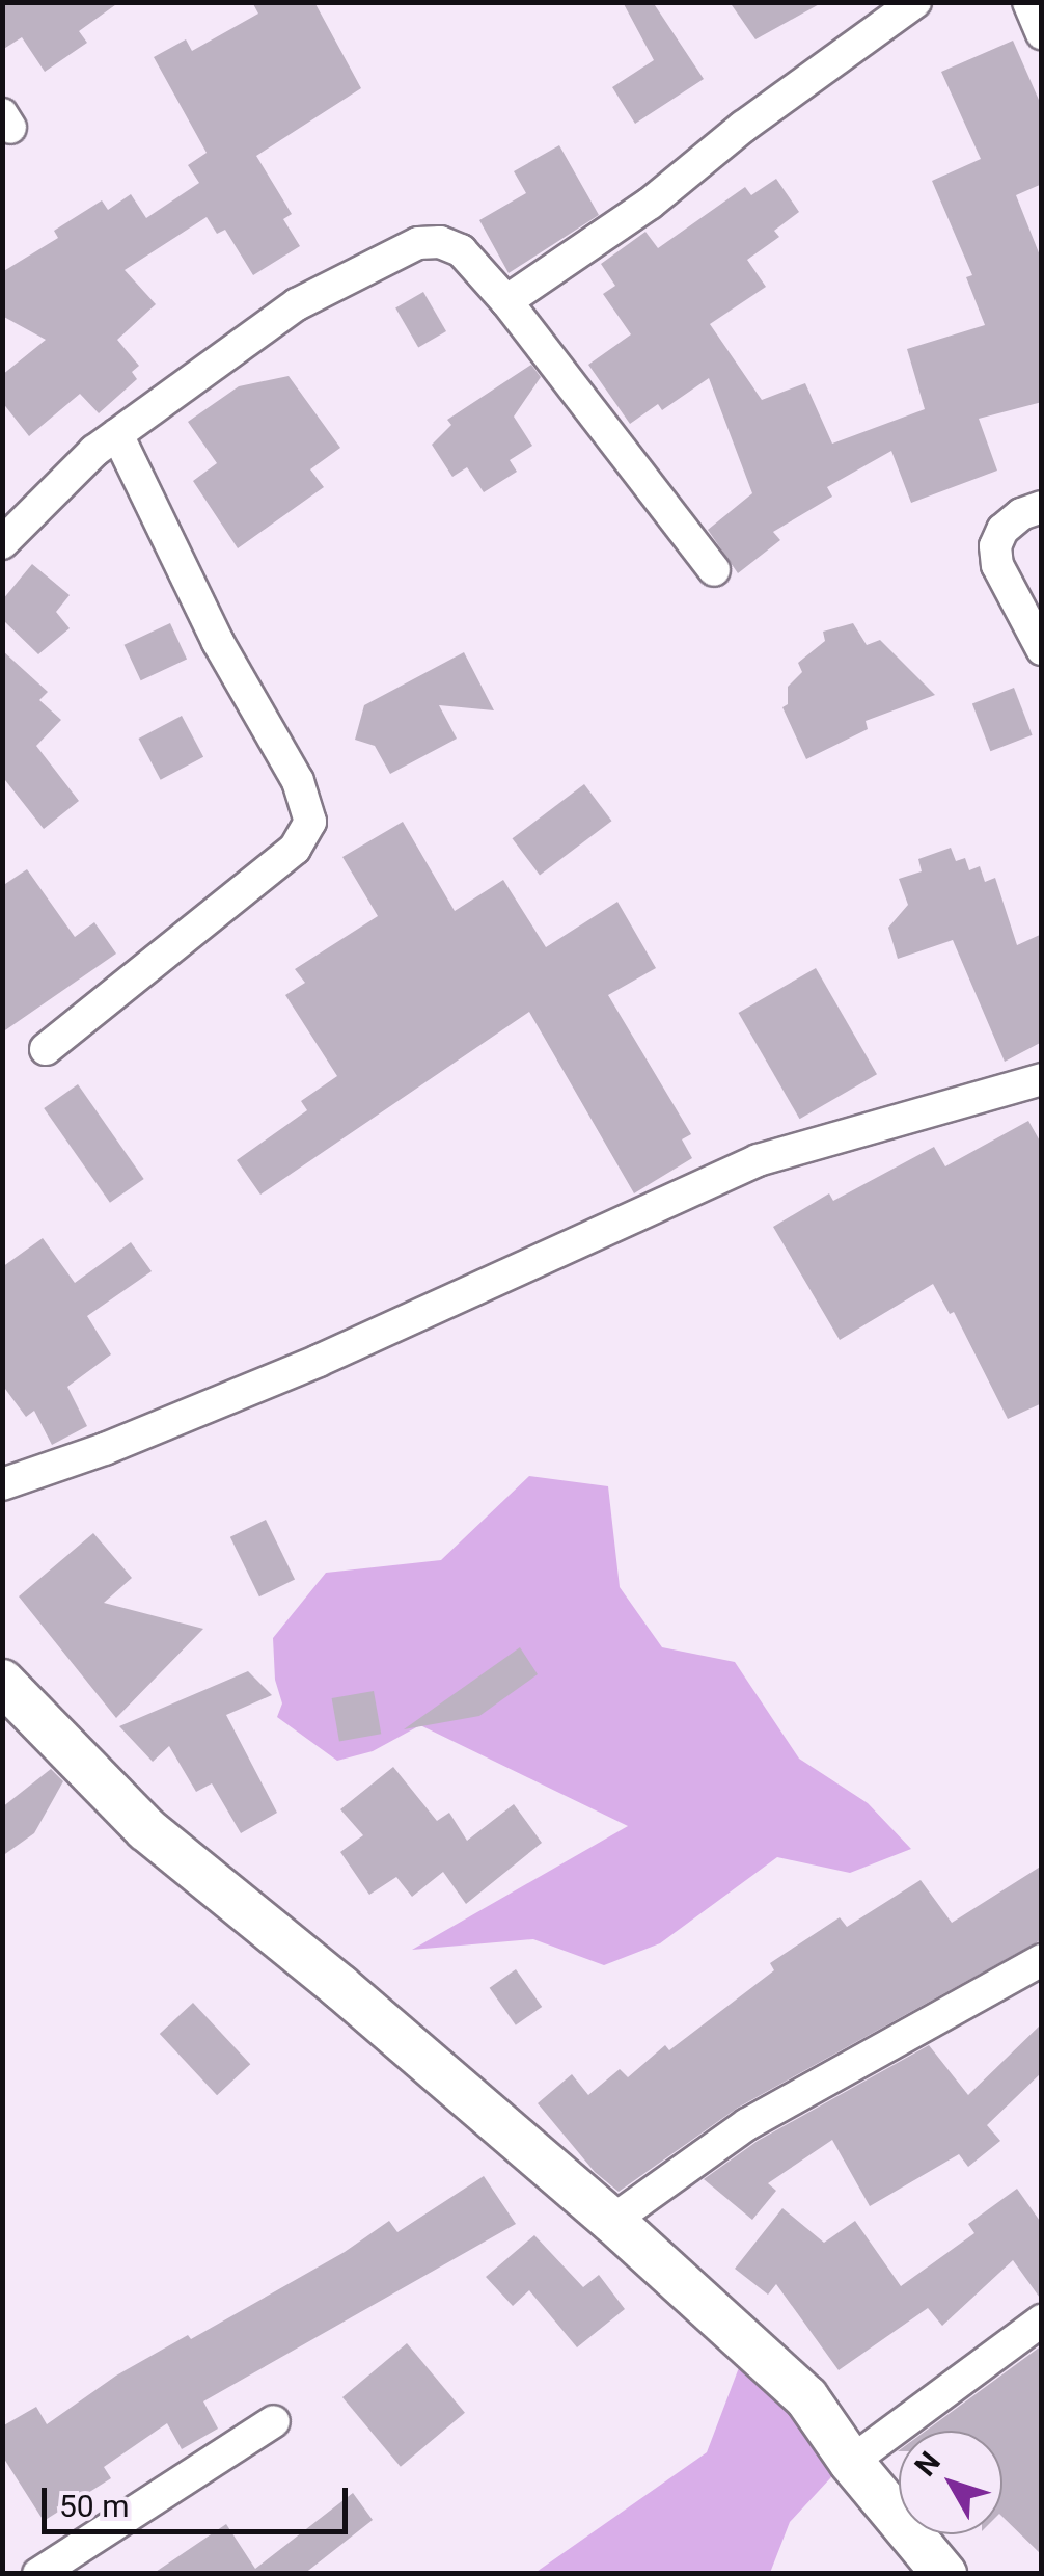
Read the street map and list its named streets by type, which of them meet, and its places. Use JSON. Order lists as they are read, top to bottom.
{
  "scale_bar": "50 m",
  "north": "top left"
}
